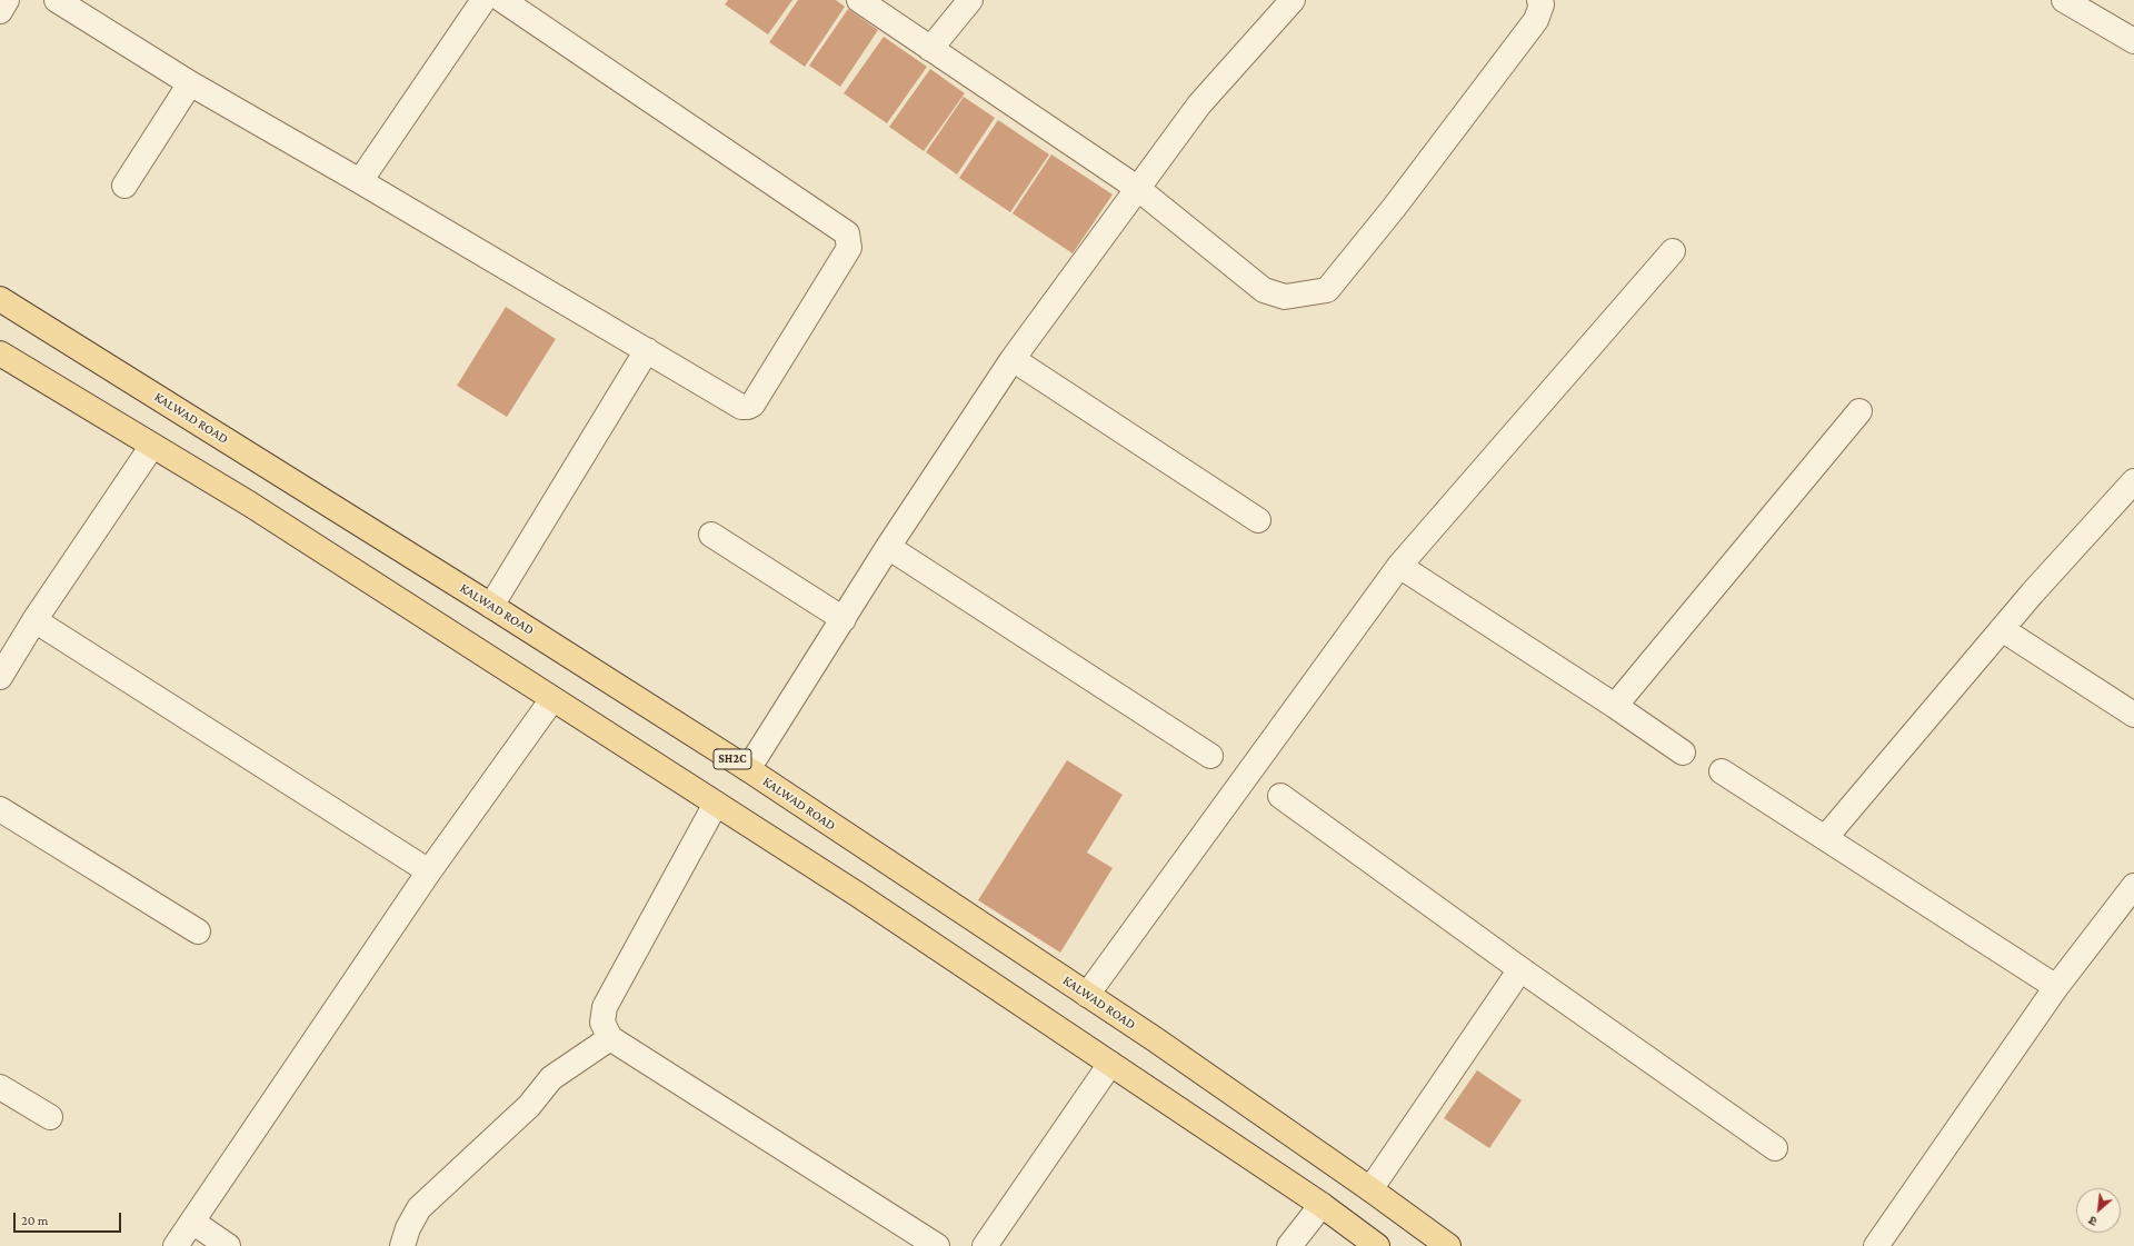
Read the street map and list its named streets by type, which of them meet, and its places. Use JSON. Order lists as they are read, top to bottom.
{
  "streets": {
    "main road": ["KALWAD ROAD", "SH2C"]
  },
  "scale_bar": "20 m",
  "north": "bottom left"
}
